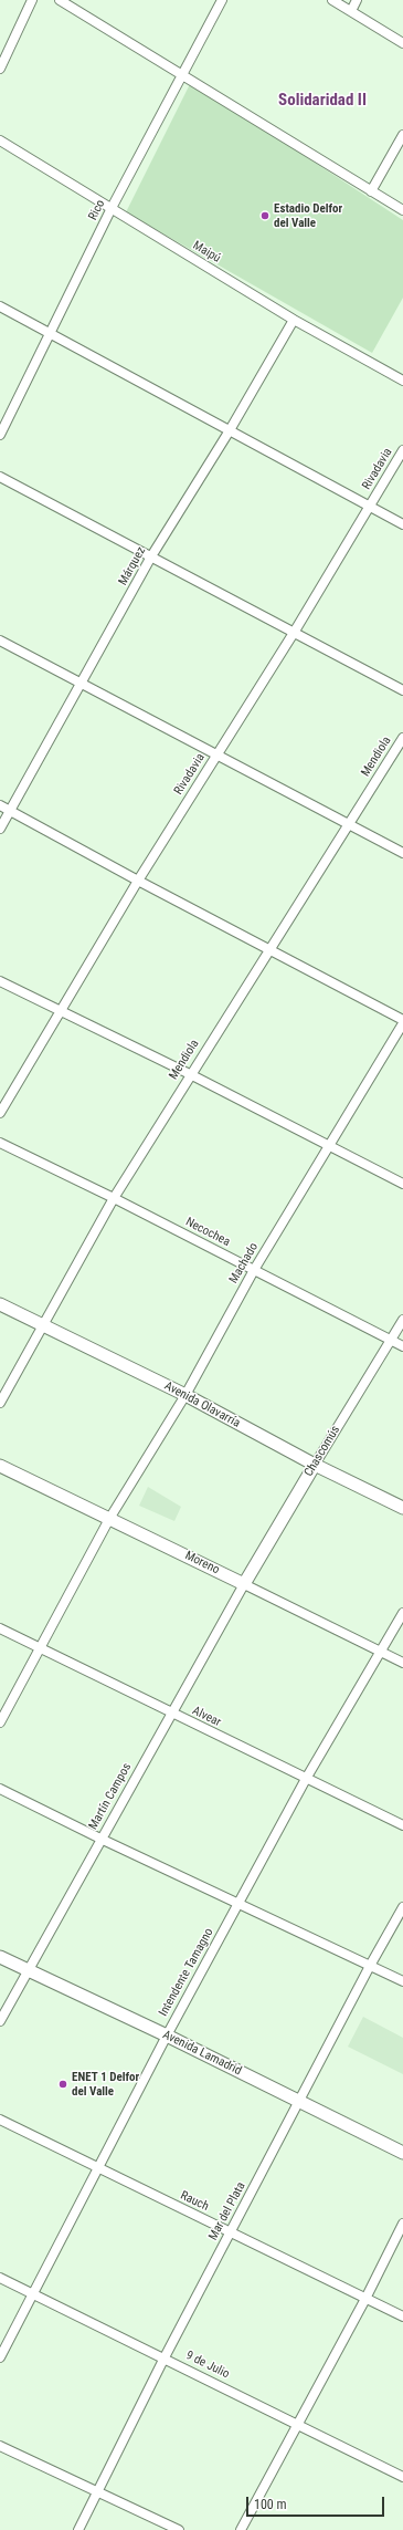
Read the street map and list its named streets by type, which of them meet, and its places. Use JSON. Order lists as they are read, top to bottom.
{
  "streets": {
    "main road": [
      "Avenida Olavarría",
      "Chascomús",
      "Moreno",
      "Avenida Lamadrid"
    ],
    "street": [
      "Rico",
      "Maipú",
      "Rivadavia",
      "Márquez",
      "Mendiola",
      "Necochea",
      "Machado",
      "Alvear",
      "Martín Campos",
      "Intendente Tamagno",
      "Rauch",
      "Mar del Plata",
      "9 de Julio"
    ]
  },
  "crossings": [
    ["Rico", "Maipú"],
    ["Maipú", "Márquez"],
    ["Mendiola", "Necochea"],
    ["Mendiola", "Avenida Olavarría"],
    ["Necochea", "Machado"],
    ["Necochea", "Chascomús"],
    ["Machado", "Avenida Olavarría"],
    ["Machado", "Moreno"],
    ["Machado", "Alvear"],
    ["Avenida Olavarría", "Chascomús"],
    ["Chascomús", "Moreno"],
    ["Chascomús", "Martín Campos"],
    ["Moreno", "Martín Campos"],
    ["Moreno", "Intendente Tamagno"],
    ["Alvear", "Martín Campos"],
    ["Alvear", "Intendente Tamagno"],
    ["Martín Campos", "Avenida Lamadrid"],
    ["Intendente Tamagno", "Avenida Lamadrid"],
    ["Intendente Tamagno", "Rauch"],
    ["Intendente Tamagno", "9 de Julio"],
    ["Avenida Lamadrid", "Mar del Plata"],
    ["Rauch", "Mar del Plata"],
    ["Mar del Plata", "9 de Julio"]
  ],
  "districts": ["Solidaridad II"],
  "places": ["Estadio Delfor del Valle", "ENET 1 Delfor del Valle"],
  "scale_bar": "100 m"
}
